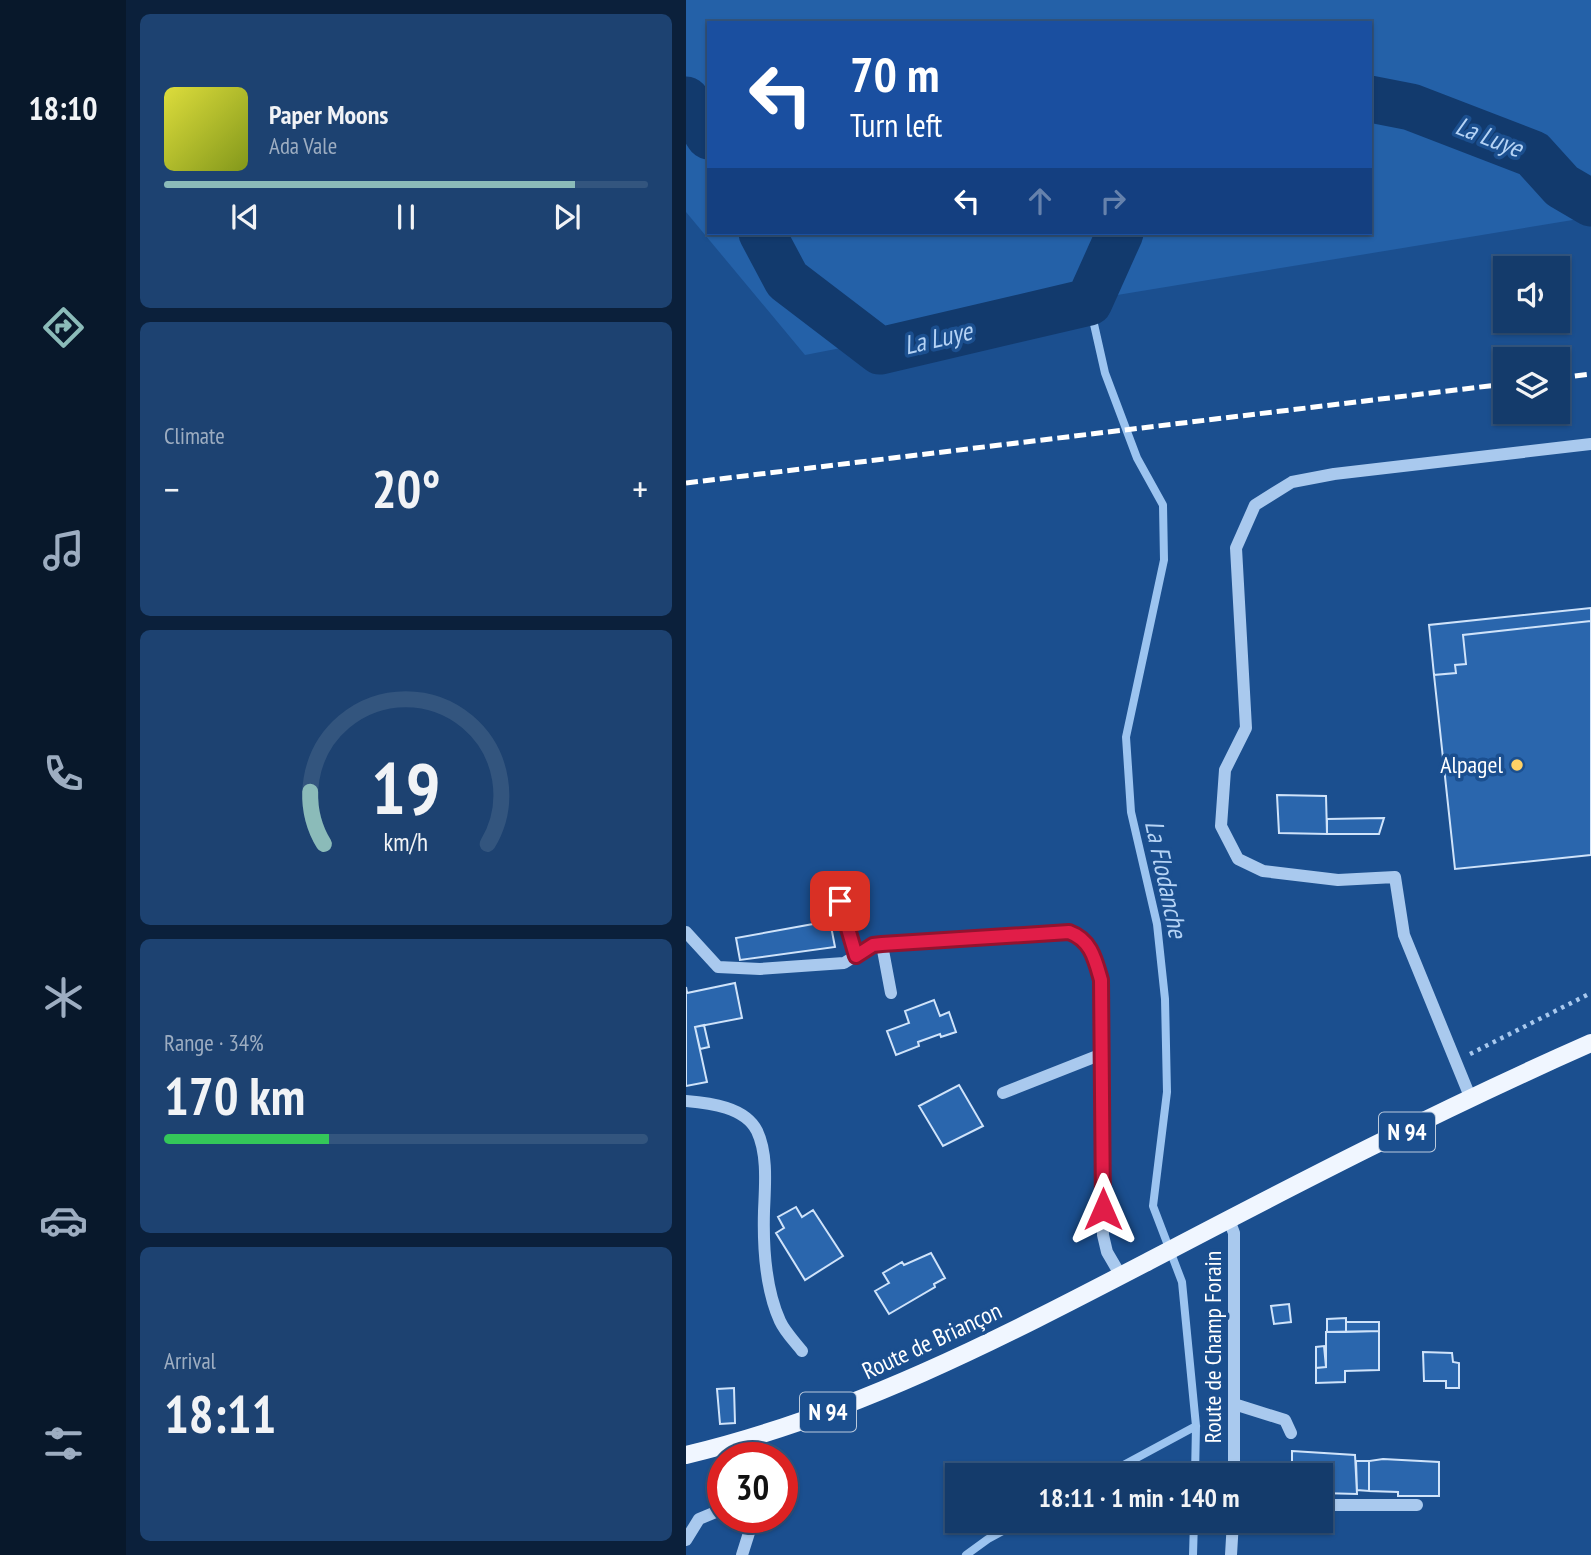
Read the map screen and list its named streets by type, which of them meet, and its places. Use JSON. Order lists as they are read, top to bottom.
{
  "streets": {
    "main road": ["N 94", "Route de Briançon"],
    "street": ["Route de Champ Forain"]
  },
  "crossings": [
    ["N 94", "Route de Briançon"],
    ["N 94", "Route de Champ Forain"],
    ["Route de Briançon", "Route de Champ Forain"]
  ],
  "water": ["La Luye", "La Flodanche"],
  "places": ["Alpagel"],
  "page": {
    "tabs": "18:10",
    "turn": ["70 m", "Turn left"],
    "song": ["Paper Moons", "Ada Vale"],
    "tile": [
      "Climate",
      ["Range · 34%", "170 km"],
      ["Arrival", "18:11"]
    ],
    "heat": ["−", "20°", "+"],
    "limit": "30",
    "trip": "18:11 · 1 min · 140 m",
    "gauge": ["19", "km/h"]
  }
}
